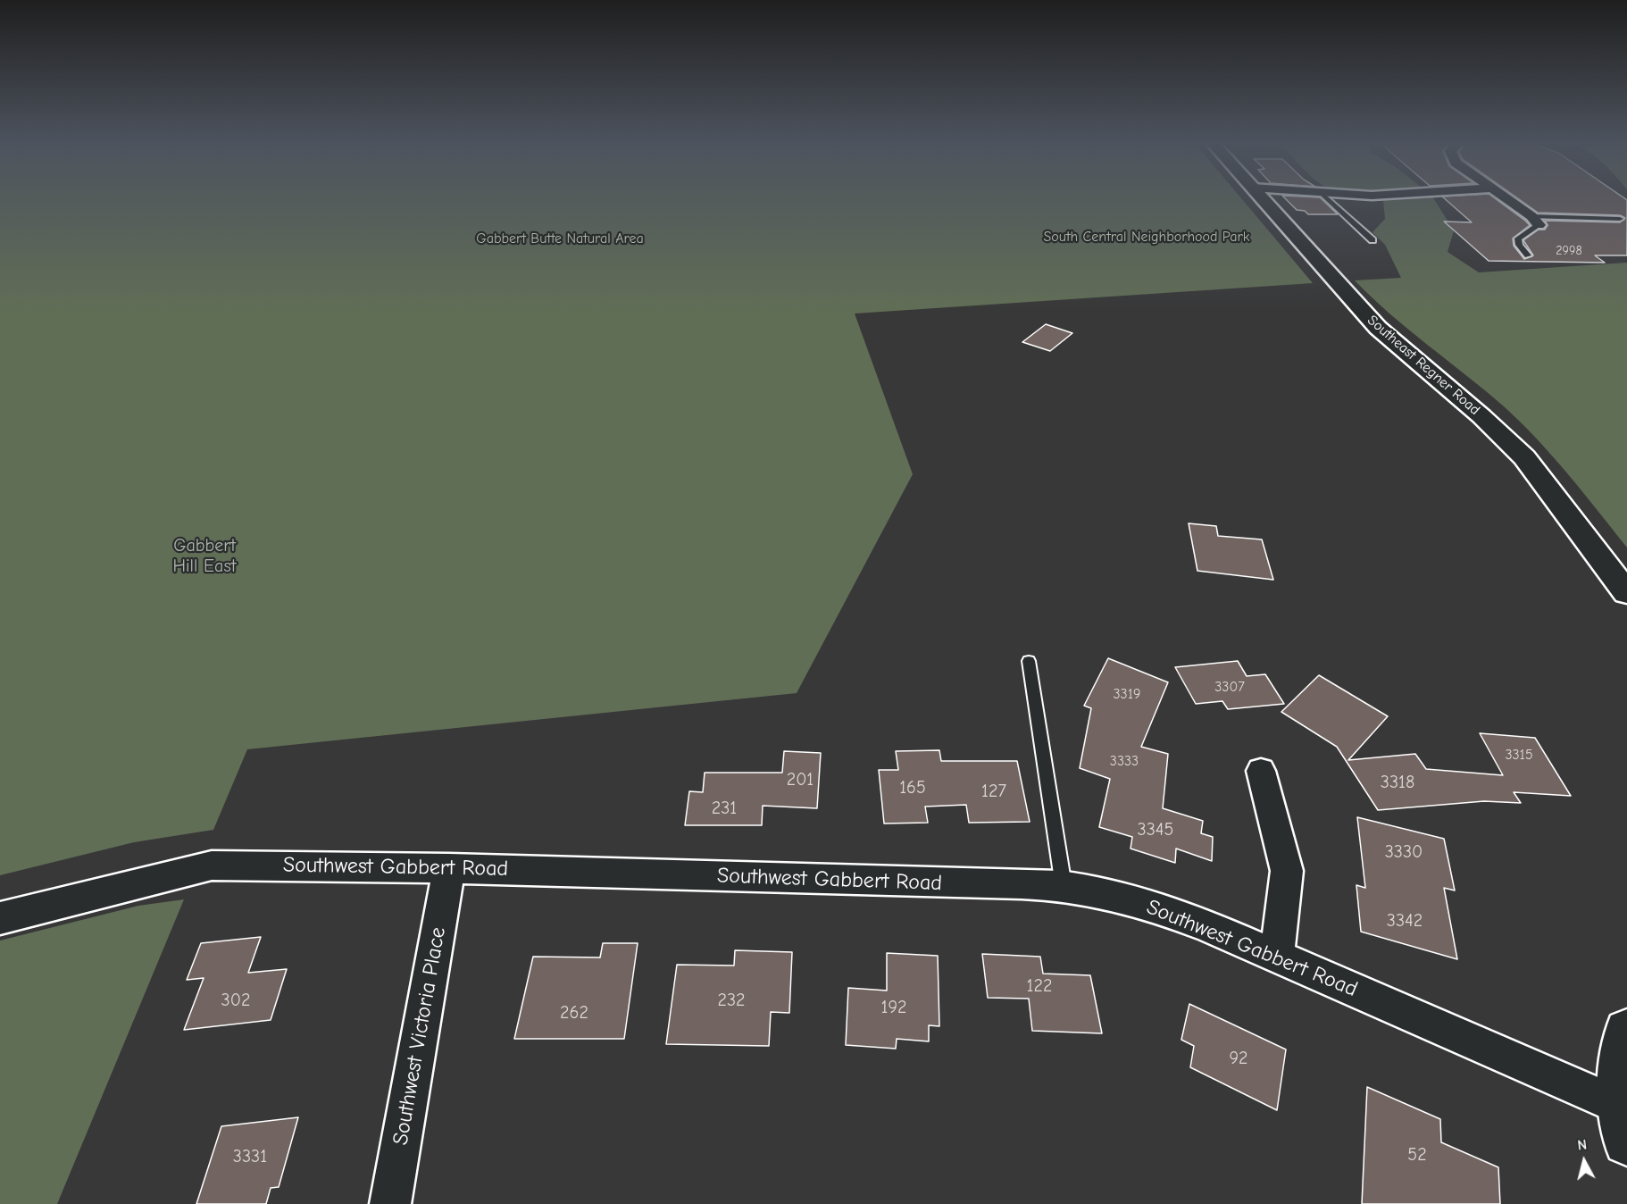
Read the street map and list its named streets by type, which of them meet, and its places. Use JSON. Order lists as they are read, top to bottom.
{
  "streets": {
    "street": ["Southeast Regner Road", "Southwest Gabbert Road", "Southwest Victoria Place"]
  },
  "crossings": [
    ["Southwest Gabbert Road", "Southwest Victoria Place"]
  ],
  "parks": ["South Central Neighborhood Park", "Gabbert Butte Natural Area", "Gabbert Hill East"],
  "house_numbers": [
    "2998",
    "3307",
    "3319",
    "3315",
    "3333",
    "201",
    "3318",
    "165",
    "127",
    "231",
    "3345",
    "3330",
    "3342",
    "122",
    "302",
    "232",
    "192",
    "262",
    "92",
    "52",
    "3331"
  ],
  "north": "top"
}
